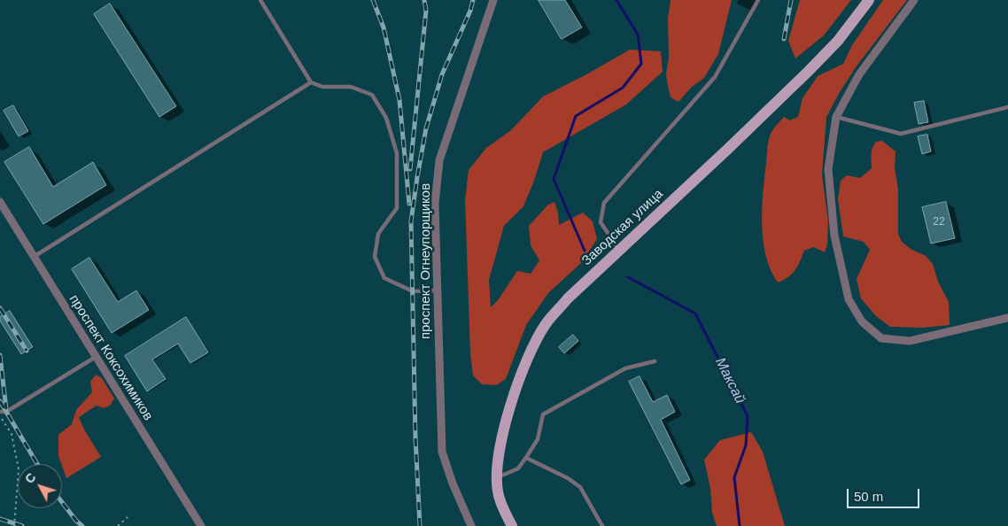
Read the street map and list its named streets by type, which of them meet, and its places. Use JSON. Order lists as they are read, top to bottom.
{
  "streets": {
    "main road": ["Заводская улица"],
    "street": ["проспект Огнеупорщиков", "проспект Коксохимиков"]
  },
  "water": ["Максай"],
  "house_numbers": ["22"],
  "scale_bar": "50 m",
  "north": "top left"
}
